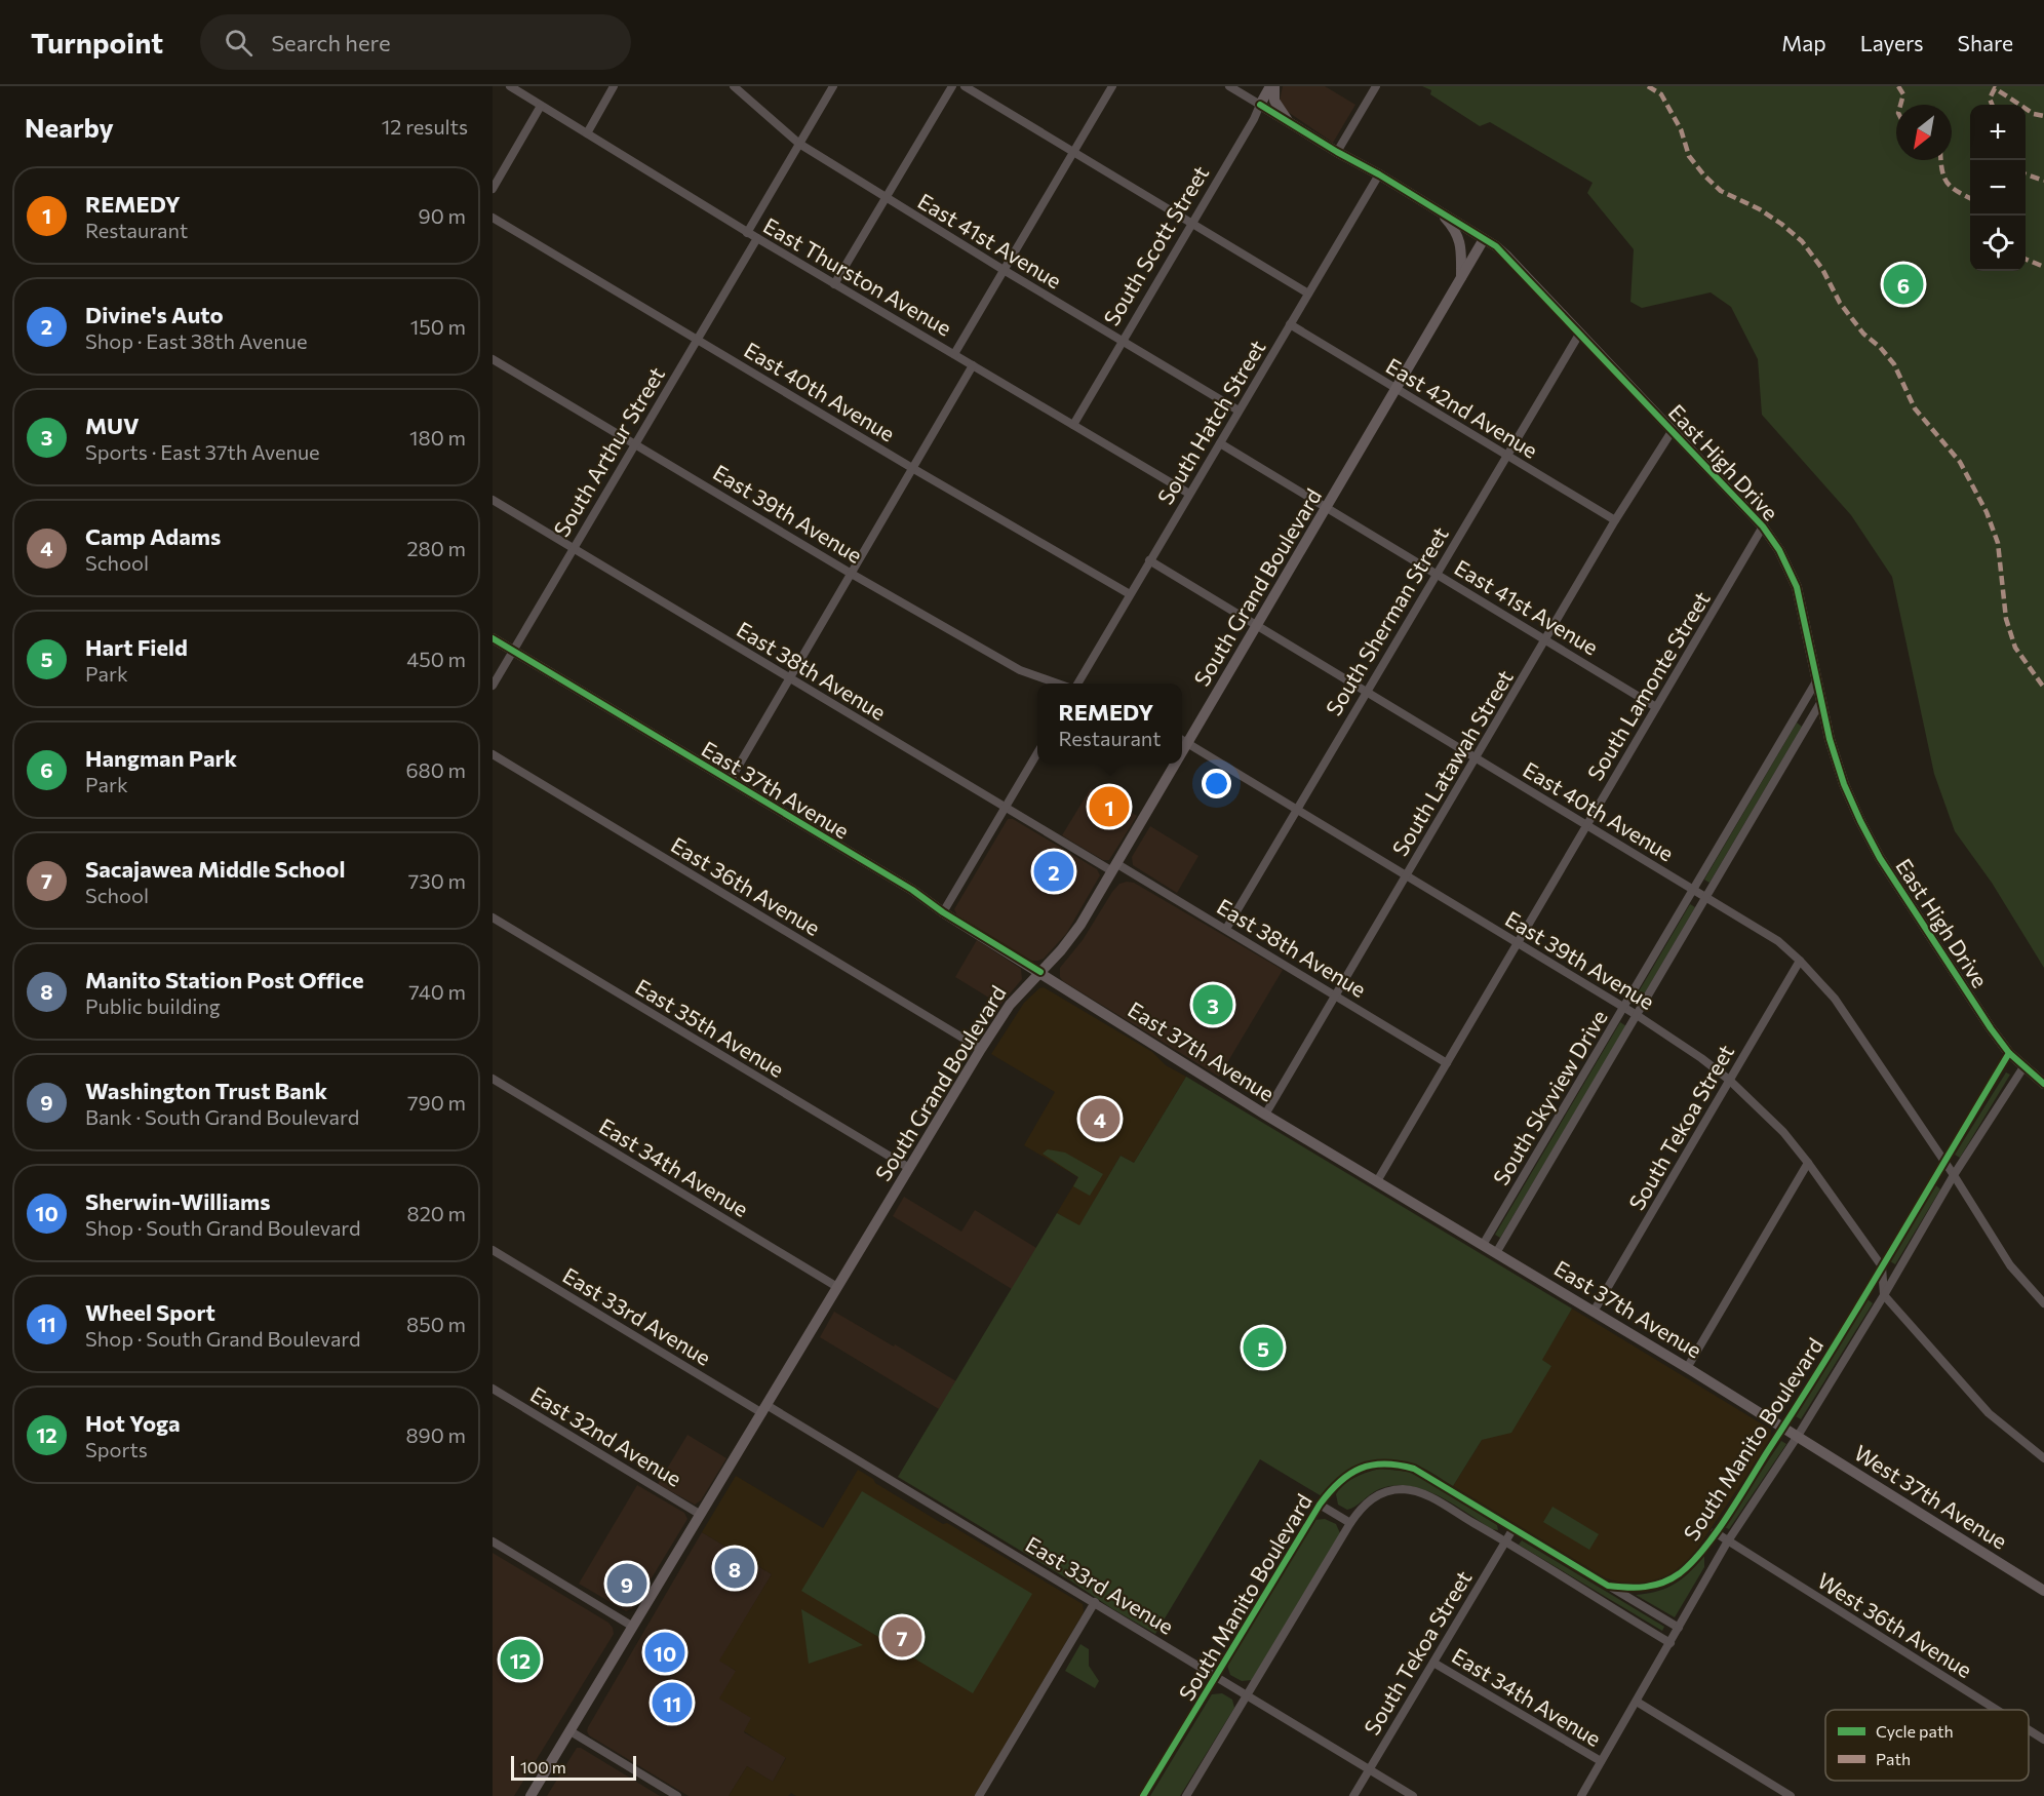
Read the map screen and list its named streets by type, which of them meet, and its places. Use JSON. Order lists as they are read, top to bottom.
{
  "streets": {
    "main road": [
      "South Scott Street",
      "East High Drive",
      "South Grand Boulevard",
      "East 37th Avenue",
      "West 37th Avenue"
    ],
    "street": [
      "East 41st Avenue",
      "East Thurston Avenue",
      "East 40th Avenue",
      "East 42nd Avenue",
      "South Hatch Street",
      "South Arthur Street",
      "East 39th Avenue",
      "South Sherman Street",
      "East 38th Avenue",
      "South Lamonte Street",
      "South Latawah Street",
      "East 36th Avenue",
      "East 35th Avenue",
      "South Skyview Drive",
      "South Tekoa Street",
      "East 34th Avenue",
      "East 33rd Avenue",
      "East 32nd Avenue",
      "South Manito Boulevard",
      "West 36th Avenue"
    ]
  },
  "crossings": [
    ["East 41st Avenue", "South Scott Street"],
    ["East 41st Avenue", "South Hatch Street"],
    ["East 41st Avenue", "South Grand Boulevard"],
    ["East 41st Avenue", "South Sherman Street"],
    ["East 41st Avenue", "South Lamonte Street"],
    ["East 41st Avenue", "South Latawah Street"],
    ["South Scott Street", "East Thurston Avenue"],
    ["South Scott Street", "East High Drive"],
    ["East Thurston Avenue", "South Hatch Street"],
    ["East Thurston Avenue", "South Arthur Street"],
    ["East 40th Avenue", "South Hatch Street"],
    ["East 40th Avenue", "South Arthur Street"],
    ["East 40th Avenue", "South Grand Boulevard"],
    ["East 40th Avenue", "South Sherman Street"],
    ["East 40th Avenue", "South Lamonte Street"],
    ["East 40th Avenue", "South Latawah Street"],
    ["East 40th Avenue", "South Skyview Drive"],
    ["East 40th Avenue", "South Tekoa Street"],
    ["East 40th Avenue", "South Manito Boulevard"],
    ["East 42nd Avenue", "South Hatch Street"],
    ["East 42nd Avenue", "South Grand Boulevard"],
    ["East 42nd Avenue", "South Sherman Street"],
    ["East 42nd Avenue", "South Latawah Street"],
    ["South Hatch Street", "East High Drive"],
    ["South Arthur Street", "East 39th Avenue"],
    ["South Arthur Street", "East 38th Avenue"],
    ["South Arthur Street", "East 37th Avenue"],
    ["East High Drive", "South Grand Boulevard"],
    ["East High Drive", "South Sherman Street"],
    ["East High Drive", "South Lamonte Street"],
    ["East High Drive", "South Latawah Street"],
    ["East High Drive", "South Skyview Drive"],
    ["East High Drive", "South Manito Boulevard"],
    ["East 39th Avenue", "South Grand Boulevard"],
    ["East 39th Avenue", "South Sherman Street"],
    ["East 39th Avenue", "South Lamonte Street"],
    ["East 39th Avenue", "South Latawah Street"],
    ["East 39th Avenue", "South Skyview Drive"],
    ["East 39th Avenue", "South Tekoa Street"],
    ["East 39th Avenue", "South Manito Boulevard"],
    ["South Grand Boulevard", "East 38th Avenue"],
    ["South Grand Boulevard", "East 37th Avenue"],
    ["South Grand Boulevard", "East 36th Avenue"],
    ["South Grand Boulevard", "East 35th Avenue"],
    ["South Grand Boulevard", "East 34th Avenue"],
    ["South Grand Boulevard", "East 33rd Avenue"],
    ["South Grand Boulevard", "East 32nd Avenue"],
    ["South Sherman Street", "East 38th Avenue"],
    ["East 38th Avenue", "South Lamonte Street"],
    ["East 38th Avenue", "South Latawah Street"],
    ["South Lamonte Street", "East 37th Avenue"],
    ["South Latawah Street", "East 37th Avenue"],
    ["East 37th Avenue", "South Skyview Drive"],
    ["East 37th Avenue", "South Tekoa Street"],
    ["East 37th Avenue", "South Manito Boulevard"],
    ["East 37th Avenue", "West 37th Avenue"],
    ["South Tekoa Street", "East 34th Avenue"],
    ["South Tekoa Street", "East 33rd Avenue"],
    ["South Tekoa Street", "South Manito Boulevard"],
    ["East 34th Avenue", "South Manito Boulevard"],
    ["East 33rd Avenue", "South Manito Boulevard"],
    ["South Manito Boulevard", "West 37th Avenue"],
    ["South Manito Boulevard", "West 36th Avenue"]
  ],
  "legend": ["Cycle path", "Path"],
  "scale_bar": "100 m",
  "north": "bottom left",
  "page": {
    "header": "Turnpoint",
    "search": "Search here",
    "nav": ["Map", "Layers", "Share"],
    "heading": ["Nearby", "12 results"],
    "map_buttons": ["+", "−"],
    "list": [
      {
        "mark": "1",
        "name": "REMEDY",
        "note": "Restaurant",
        "value": "90 m"
      },
      {
        "mark": "2",
        "name": "Divine's Auto",
        "note": "Shop · East 38th Avenue",
        "value": "150 m"
      },
      {
        "mark": "3",
        "name": "MUV",
        "note": "Sports · East 37th Avenue",
        "value": "180 m"
      },
      {
        "mark": "4",
        "name": "Camp Adams",
        "note": "School",
        "value": "280 m"
      },
      {
        "mark": "5",
        "name": "Hart Field",
        "note": "Park",
        "value": "450 m"
      },
      {
        "mark": "6",
        "name": "Hangman Park",
        "note": "Park",
        "value": "680 m"
      },
      {
        "mark": "7",
        "name": "Sacajawea Middle School",
        "note": "School",
        "value": "730 m"
      },
      {
        "mark": "8",
        "name": "Manito Station Post Office",
        "note": "Public building",
        "value": "740 m"
      },
      {
        "mark": "9",
        "name": "Washington Trust Bank",
        "note": "Bank · South Grand Boulevard",
        "value": "790 m"
      },
      {
        "mark": "10",
        "name": "Sherwin-Williams",
        "note": "Shop · South Grand Boulevard",
        "value": "820 m"
      },
      {
        "mark": "11",
        "name": "Wheel Sport",
        "note": "Shop · South Grand Boulevard",
        "value": "850 m"
      },
      {
        "mark": "12",
        "name": "Hot Yoga",
        "note": "Sports",
        "value": "890 m"
      }
    ],
    "pins": [
      "6",
      "1",
      "2",
      "3",
      "4",
      "5",
      "8",
      "9",
      "7",
      "10",
      "12",
      "11"
    ],
    "popup": ["REMEDY", "Restaurant"],
    "scale": "100 m"
  }
}
